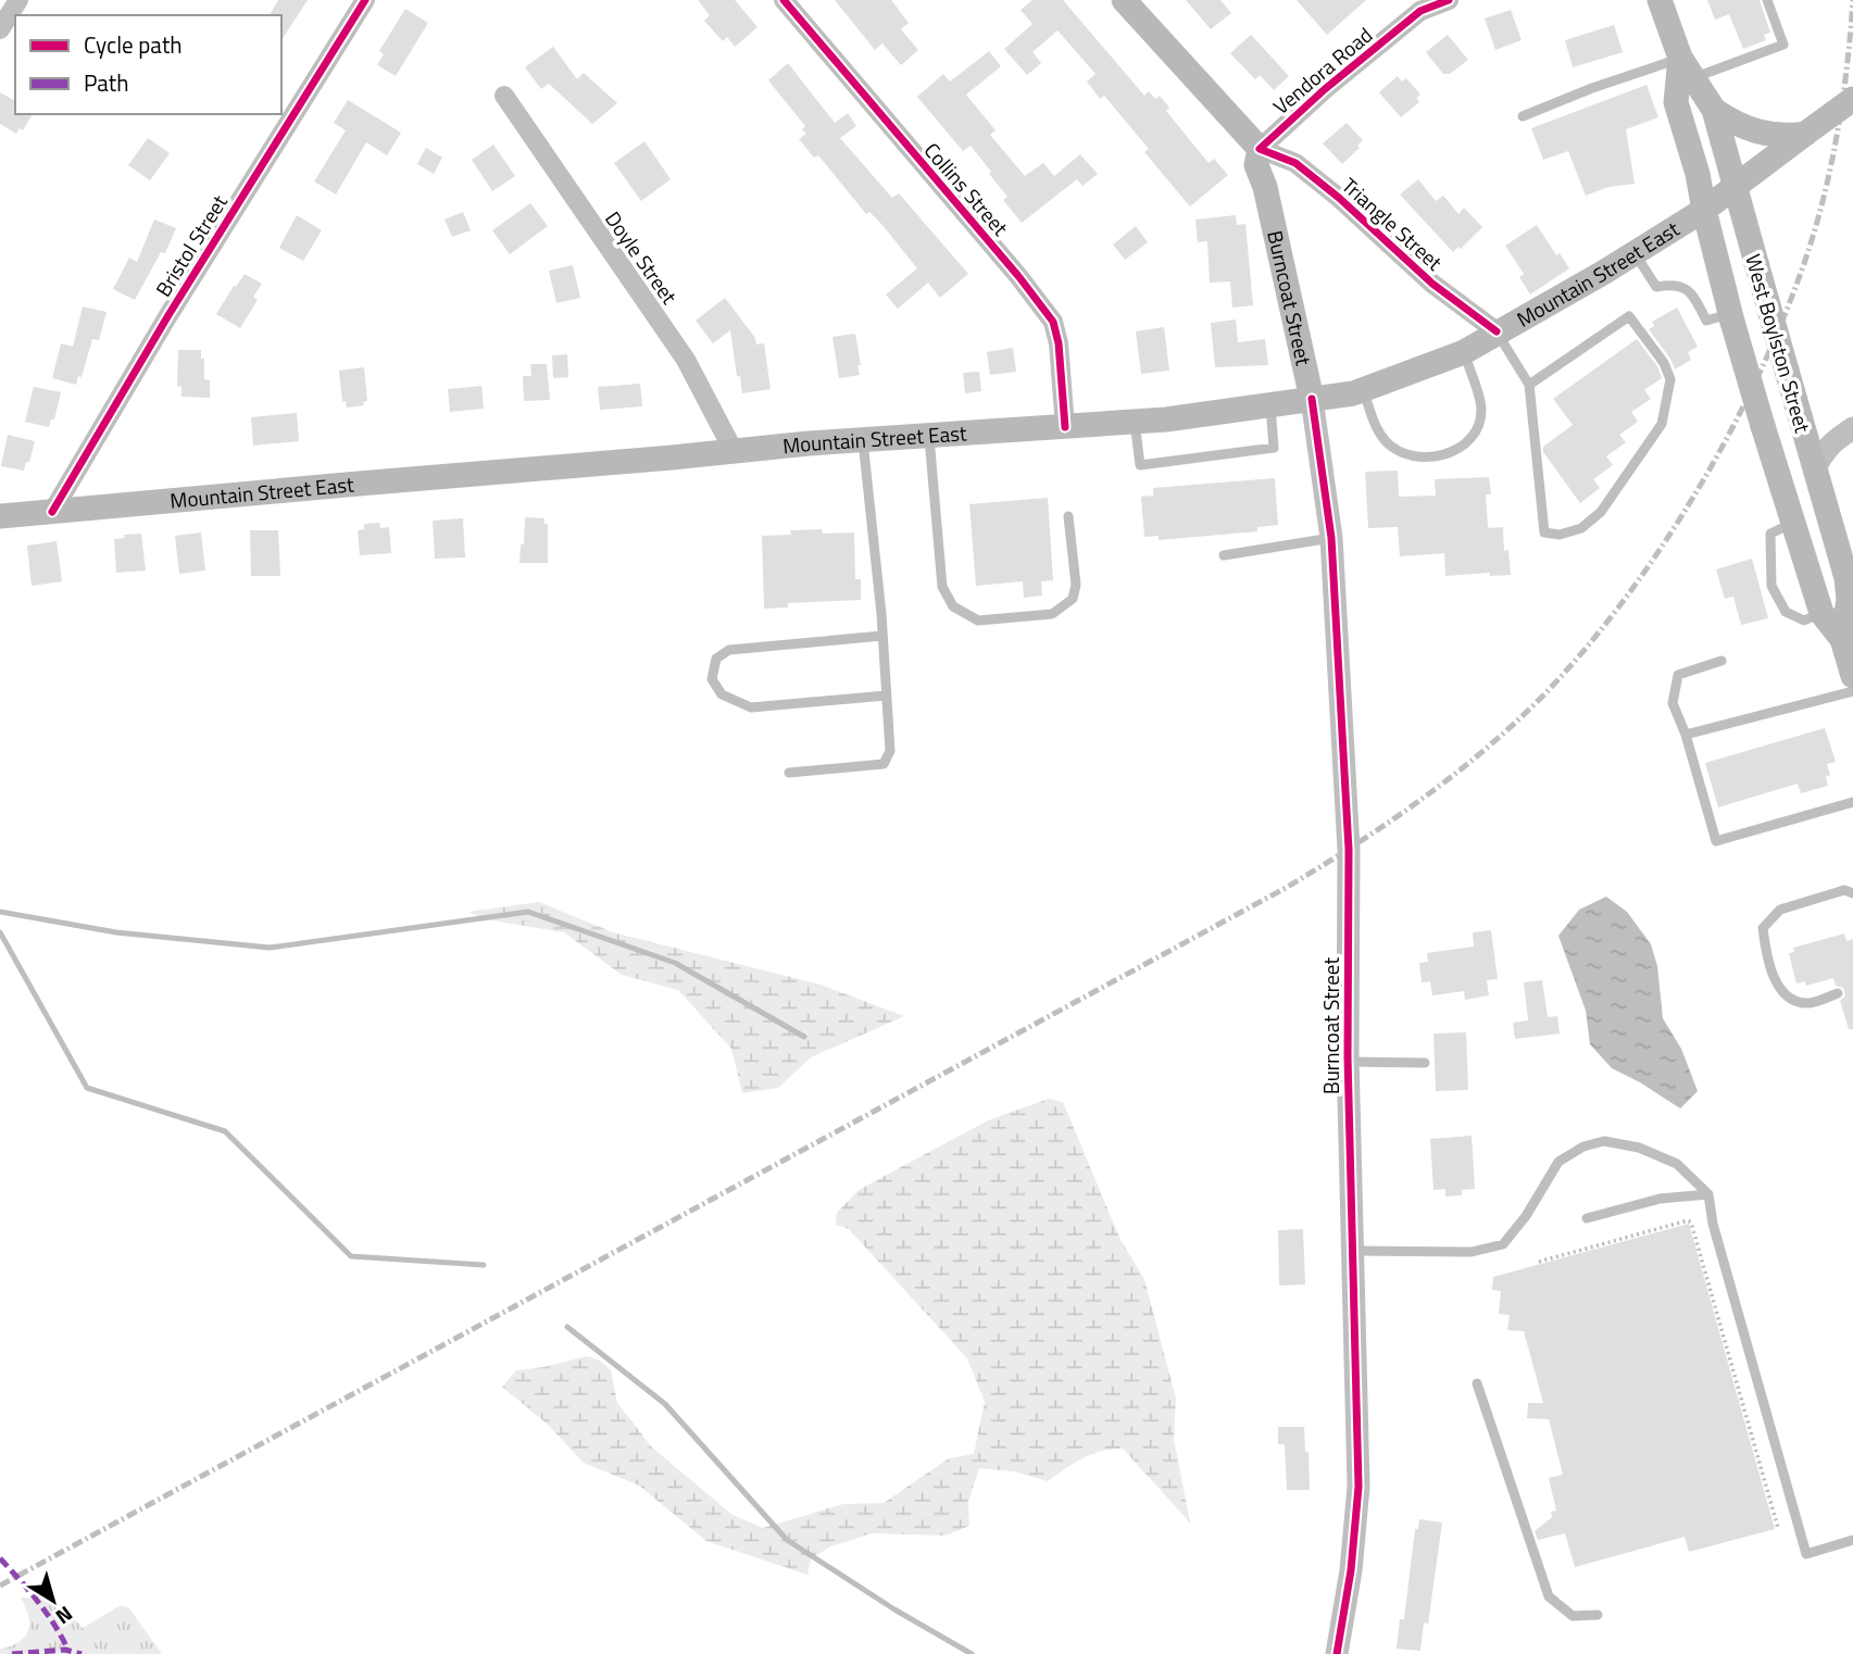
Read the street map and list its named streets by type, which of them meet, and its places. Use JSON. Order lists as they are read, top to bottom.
{
  "streets": {
    "main road": ["Mountain Street East", "Burncoat Street", "West Boylston Street"],
    "street": [
      "Vendora Road",
      "Collins Street",
      "Triangle Street",
      "Bristol Street",
      "Doyle Street"
    ]
  },
  "crossings": [
    ["Vendora Road", "Triangle Street"],
    ["Vendora Road", "Burncoat Street"],
    ["Collins Street", "Mountain Street East"],
    ["Triangle Street", "Mountain Street East"],
    ["Triangle Street", "Burncoat Street"],
    ["Bristol Street", "Mountain Street East"],
    ["Doyle Street", "Mountain Street East"],
    ["Mountain Street East", "Burncoat Street"],
    ["Mountain Street East", "West Boylston Street"]
  ],
  "legend": ["Cycle path", "Path"],
  "north": "bottom right"
}
